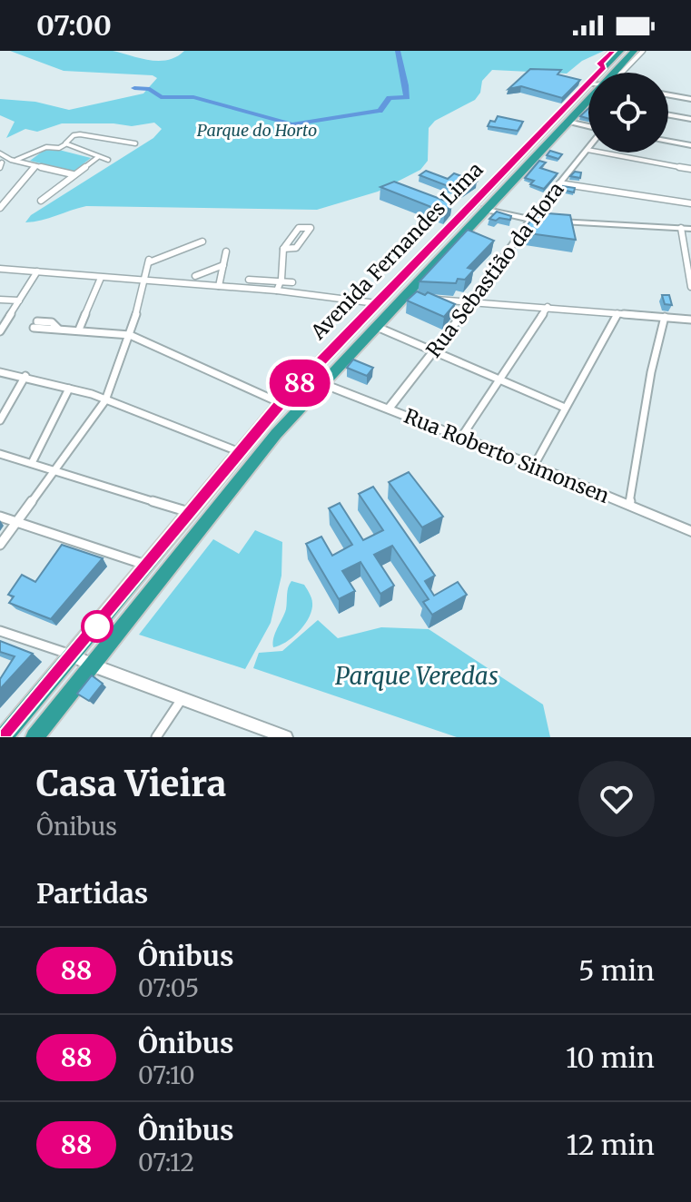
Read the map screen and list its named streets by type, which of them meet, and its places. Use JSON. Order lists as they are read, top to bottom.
{
  "streets": {
    "highway": ["Avenida Fernandes Lima"],
    "street": ["Rua Sebastião da Hora", "Rua Roberto Simonsen"]
  },
  "crossings": [
    ["Avenida Fernandes Lima", "Rua Roberto Simonsen"],
    ["Rua Sebastião da Hora", "Rua Roberto Simonsen"]
  ],
  "parks": ["Parque do Horto", "Parque Veredas"],
  "lines": ["bus line 88"],
  "page": {
    "status": "07:00",
    "on_map": "88",
    "heading": [
      ["Casa Vieira", "Ônibus"],
      "Partidas"
    ],
    "list": [
      {
        "mark": "88",
        "name": "Ônibus",
        "note": "07:05",
        "value": "5 min"
      },
      {
        "mark": "88",
        "name": "Ônibus",
        "note": "07:10",
        "value": "10 min"
      },
      {
        "mark": "88",
        "name": "Ônibus",
        "note": "07:12",
        "value": "12 min"
      }
    ]
  }
}
